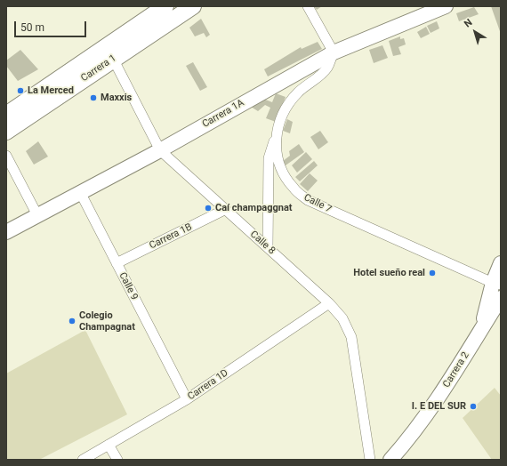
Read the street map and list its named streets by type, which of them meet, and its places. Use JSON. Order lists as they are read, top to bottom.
{
  "streets": {
    "main road": ["Carrera 1"],
    "street": [
      "Carrera 1A",
      "Calle 7",
      "Carrera 1B",
      "Calle 8",
      "Calle 9",
      "Carrera 2",
      "Carrera 1D"
    ]
  },
  "crossings": [
    ["Carrera 1", "Calle 8"],
    ["Carrera 1A", "Calle 7"],
    ["Carrera 1A", "Calle 8"],
    ["Carrera 1A", "Calle 9"],
    ["Calle 7", "Carrera 2"],
    ["Carrera 1B", "Calle 8"],
    ["Carrera 1B", "Calle 9"],
    ["Calle 8", "Carrera 1D"],
    ["Calle 9", "Carrera 1D"]
  ],
  "places": [
    "La Merced",
    "Maxxis",
    "Caí champaggnat",
    "Hotel sueño real",
    "Colegio Champagnat",
    "I. E DEL SUR"
  ],
  "scale_bar": "50 m",
  "north": "top left"
}
